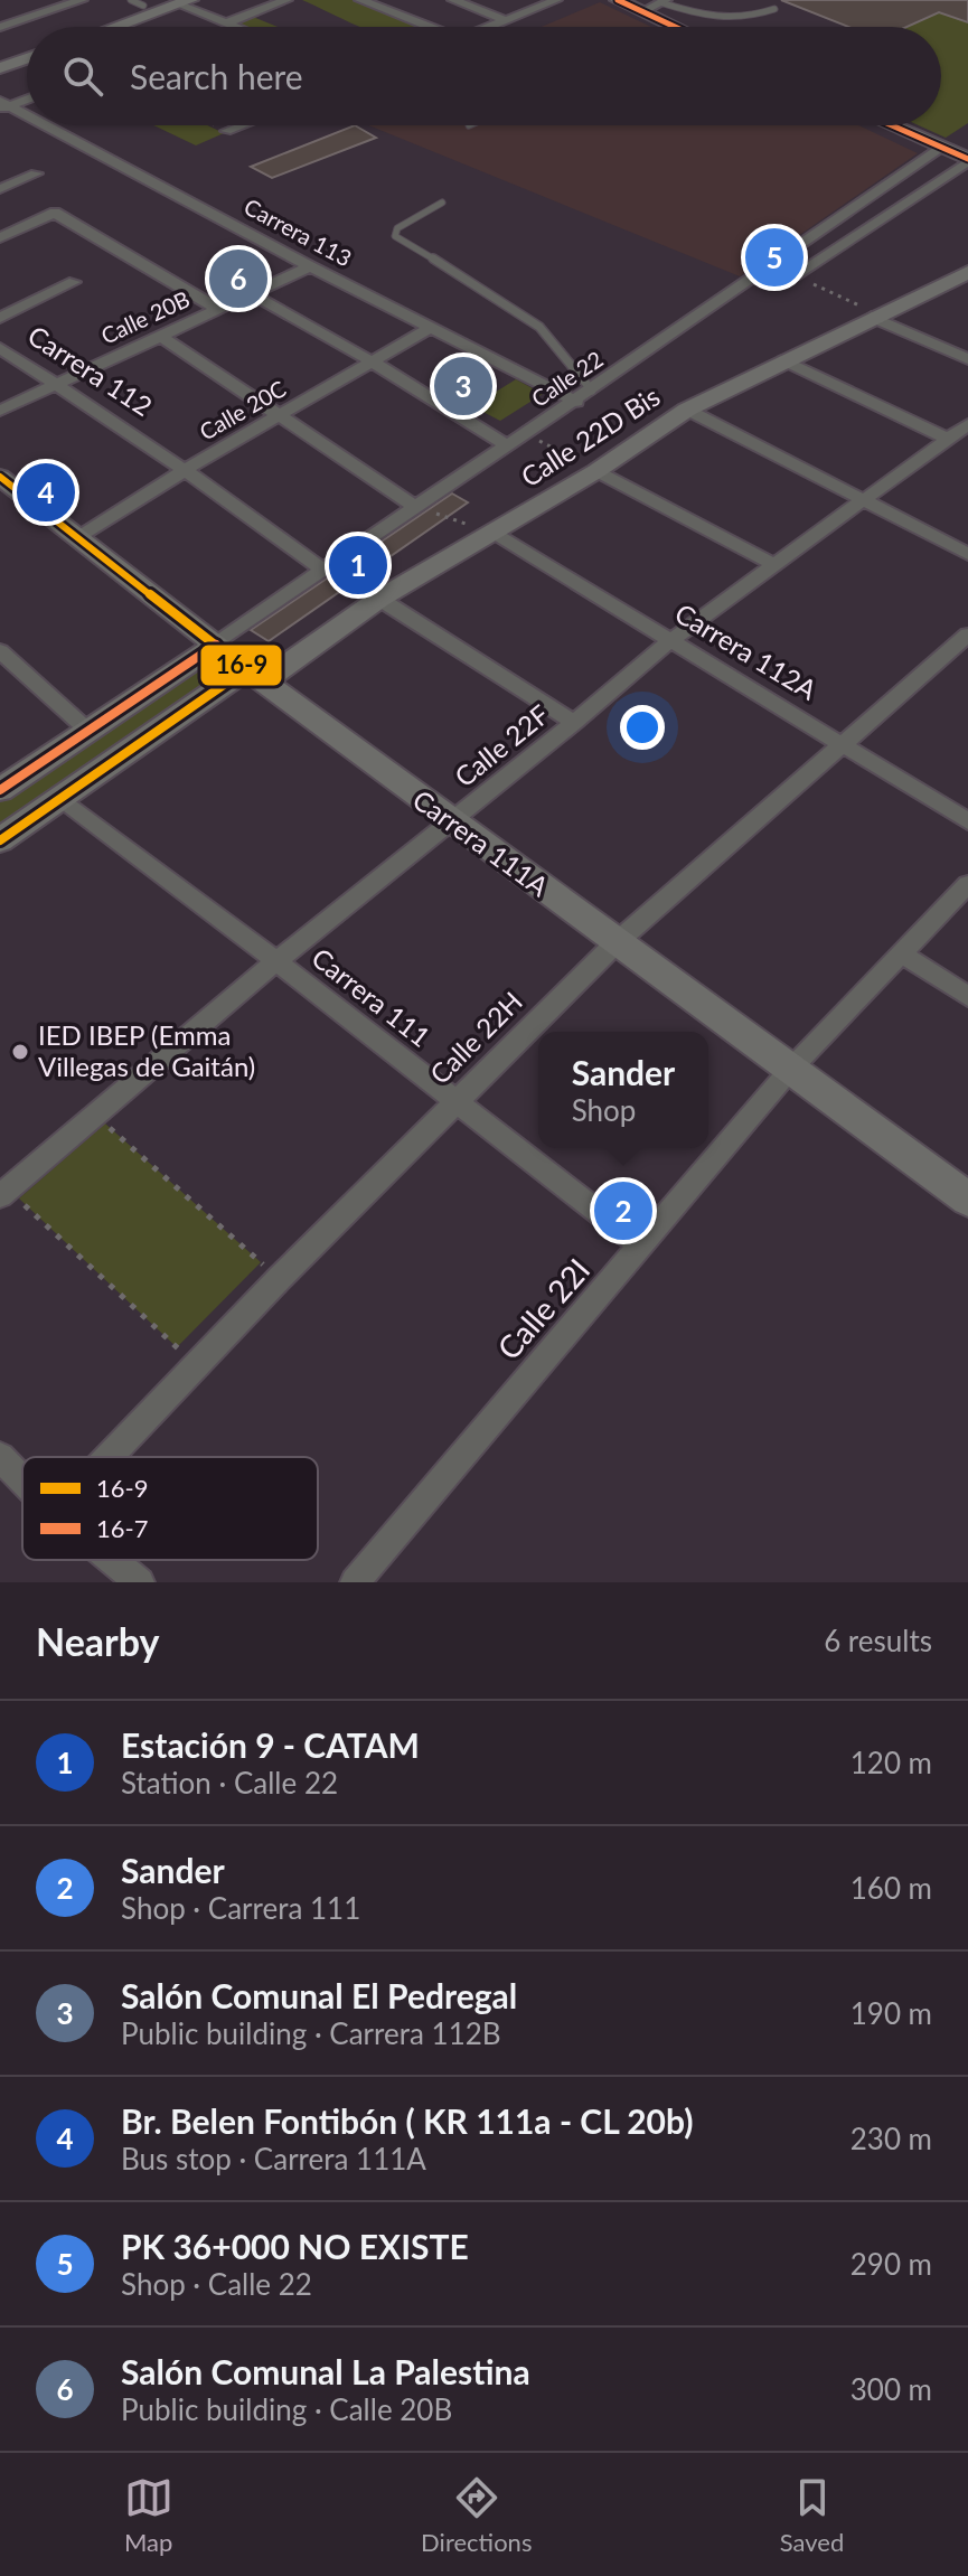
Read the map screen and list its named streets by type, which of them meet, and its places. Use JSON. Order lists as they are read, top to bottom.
{
  "streets": {
    "street": [
      "Carrera 113",
      "Calle 20B",
      "Carrera 112",
      "Calle 22",
      "Calle 20C",
      "Calle 22D Bis",
      "Carrera 112A",
      "Calle 22F",
      "Carrera 111A",
      "Carrera 111",
      "Calle 22H",
      "Calle 22I"
    ]
  },
  "crossings": [
    ["Carrera 113", "Calle 20B"],
    ["Carrera 113", "Calle 22"],
    ["Carrera 113", "Calle 20C"],
    ["Calle 20B", "Carrera 112"],
    ["Carrera 112", "Calle 22"],
    ["Carrera 112", "Calle 20C"],
    ["Calle 22", "Carrera 111A"],
    ["Calle 20C", "Carrera 111A"],
    ["Calle 22D Bis", "Carrera 112A"],
    ["Calle 22D Bis", "Carrera 111A"],
    ["Calle 22D Bis", "Carrera 111"],
    ["Carrera 112A", "Calle 22F"],
    ["Carrera 112A", "Calle 22H"],
    ["Calle 22F", "Carrera 111A"],
    ["Calle 22F", "Carrera 111"],
    ["Carrera 111A", "Calle 22H"],
    ["Carrera 111A", "Calle 22I"],
    ["Carrera 111", "Calle 22H"],
    ["Carrera 111", "Calle 22I"]
  ],
  "places": ["IED IBEP (Emma Villegas de Gaitán)"],
  "lines": ["transit line 16-7", "transit line 16-9"],
  "legend": ["16-9", "16-7"],
  "page": {
    "search": "Search here",
    "pins": [
      "5",
      "6",
      "3",
      "4",
      "1",
      "2"
    ],
    "popup": ["Sander", "Shop"],
    "heading": ["Nearby", "6 results"],
    "list": [
      {
        "mark": "1",
        "name": "Estación 9 - CATAM",
        "note": "Station · Calle 22",
        "value": "120 m"
      },
      {
        "mark": "2",
        "name": "Sander",
        "note": "Shop · Carrera 111",
        "value": "160 m"
      },
      {
        "mark": "3",
        "name": "Salón Comunal El Pedregal",
        "note": "Public building · Carrera 112B",
        "value": "190 m"
      },
      {
        "mark": "4",
        "name": "Br. Belen Fontibón ( KR 111a - CL 20b)",
        "note": "Bus stop · Carrera 111A",
        "value": "230 m"
      },
      {
        "mark": "5",
        "name": "PK 36+000 NO EXISTE",
        "note": "Shop · Calle 22",
        "value": "290 m"
      },
      {
        "mark": "6",
        "name": "Salón Comunal La Palestina",
        "note": "Public building · Calle 20B",
        "value": "300 m"
      }
    ],
    "nav": ["Map", "Directions", "Saved"]
  }
}
